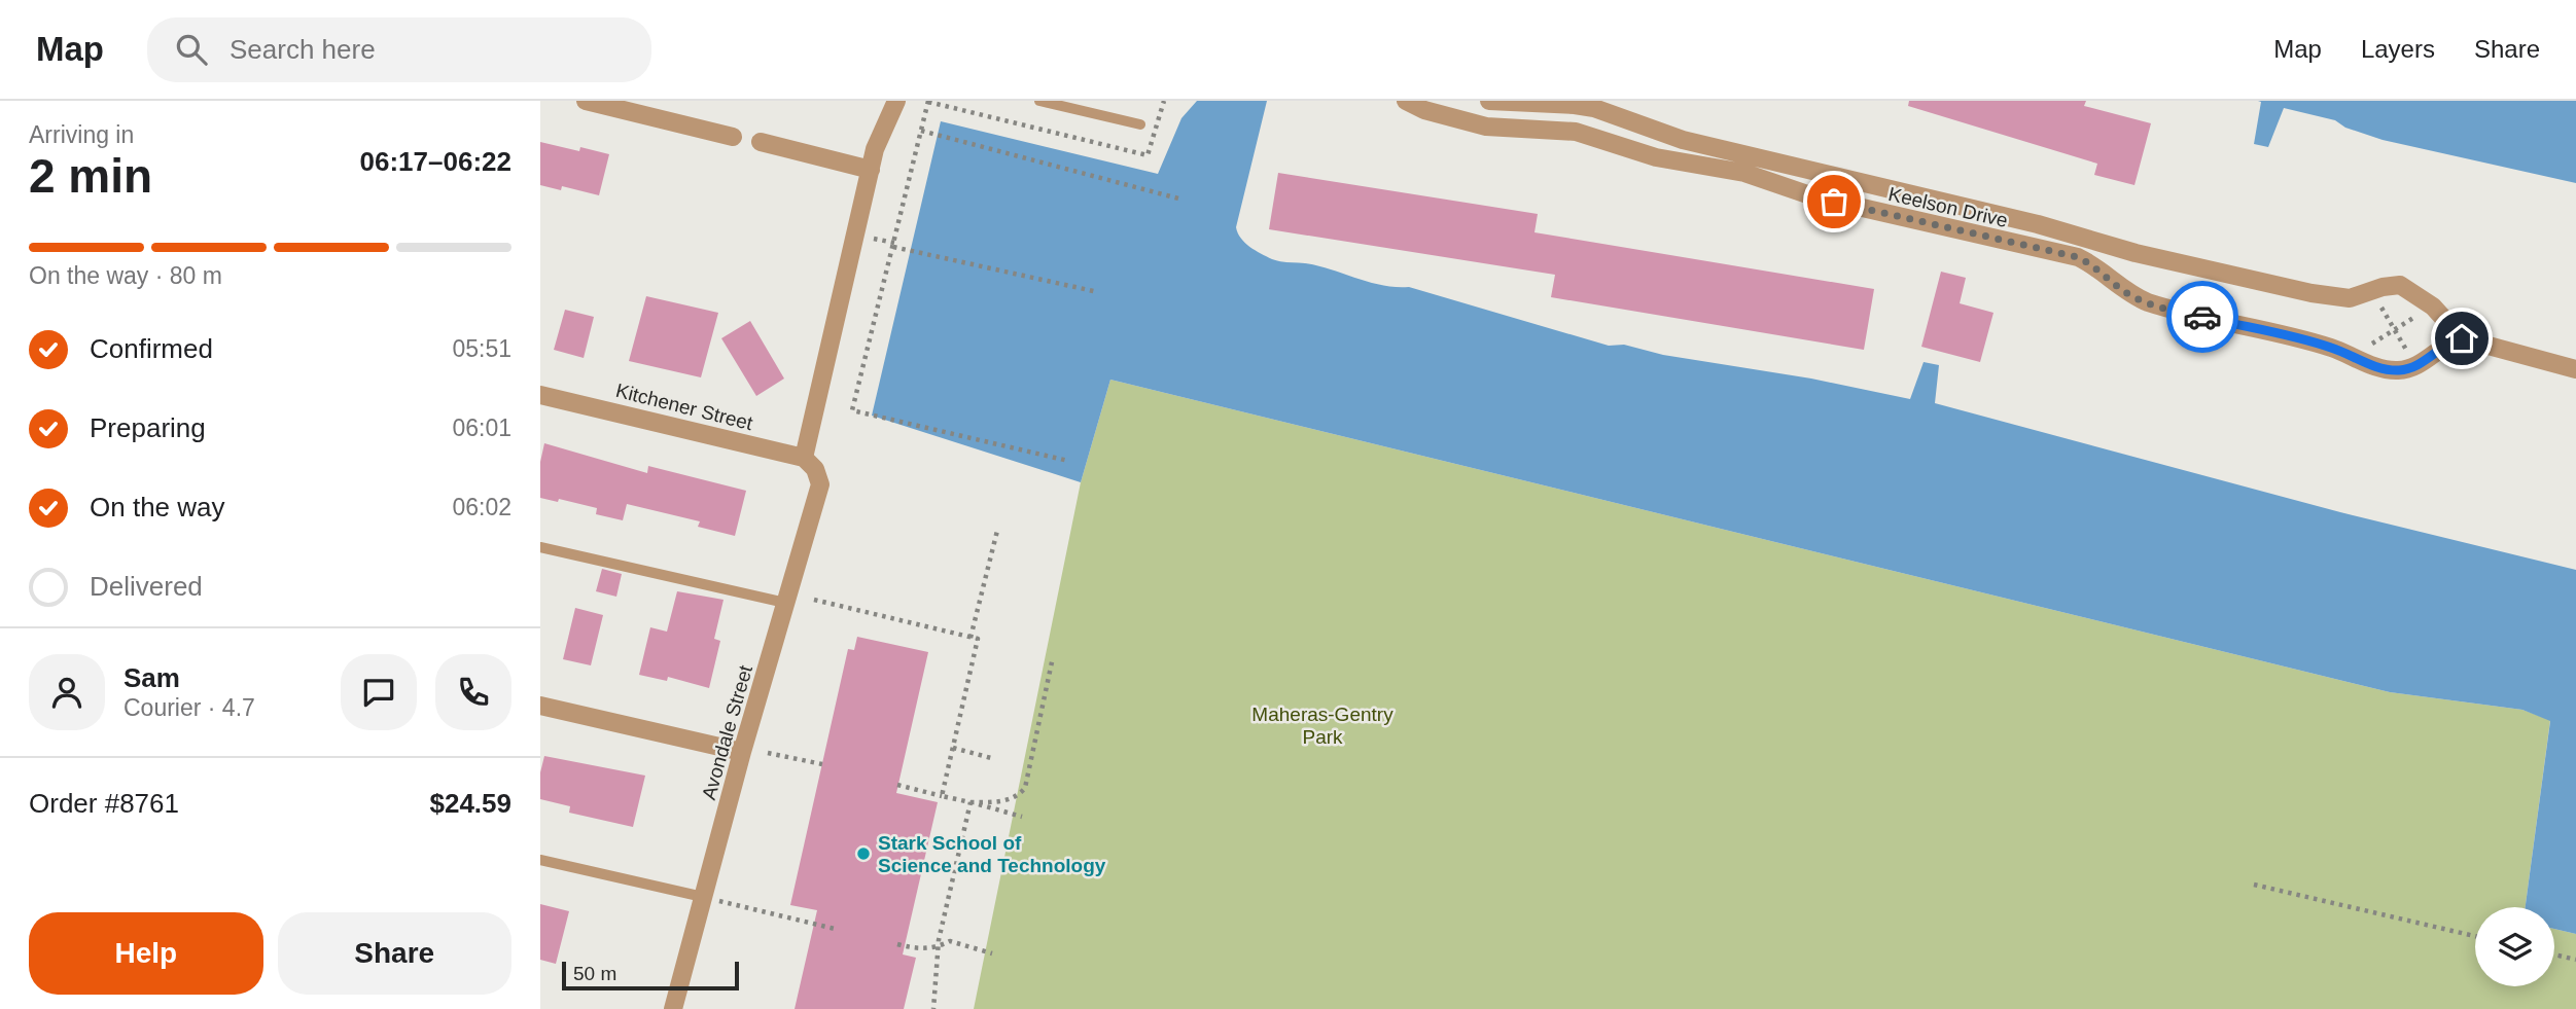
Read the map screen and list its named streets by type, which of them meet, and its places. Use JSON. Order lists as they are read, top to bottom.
{
  "streets": {
    "street": ["Keelson Drive", "Kitchener Street", "Avondale Street"]
  },
  "crossings": [
    ["Kitchener Street", "Avondale Street"]
  ],
  "parks": ["Maheras-Gentry Park"],
  "places": ["Stark School of Science and Technology"],
  "scale_bar": "50 m",
  "page": {
    "header": "Map",
    "search": "Search here",
    "nav": ["Map", "Layers", "Share"],
    "heading": ["2 min", "Arriving in", "06:17–06:22"],
    "panel": [
      "Sam",
      "Courier · 4.7",
      "Order #8761",
      "$24.59"
    ],
    "bar": "On the way · 80 m",
    "list": [
      ["Confirmed", "05:51"],
      ["Preparing", "06:01"],
      ["On the way", "06:02"],
      "Delivered"
    ],
    "buttons": ["Help", "Share"],
    "scale": "50 m"
  }
}
